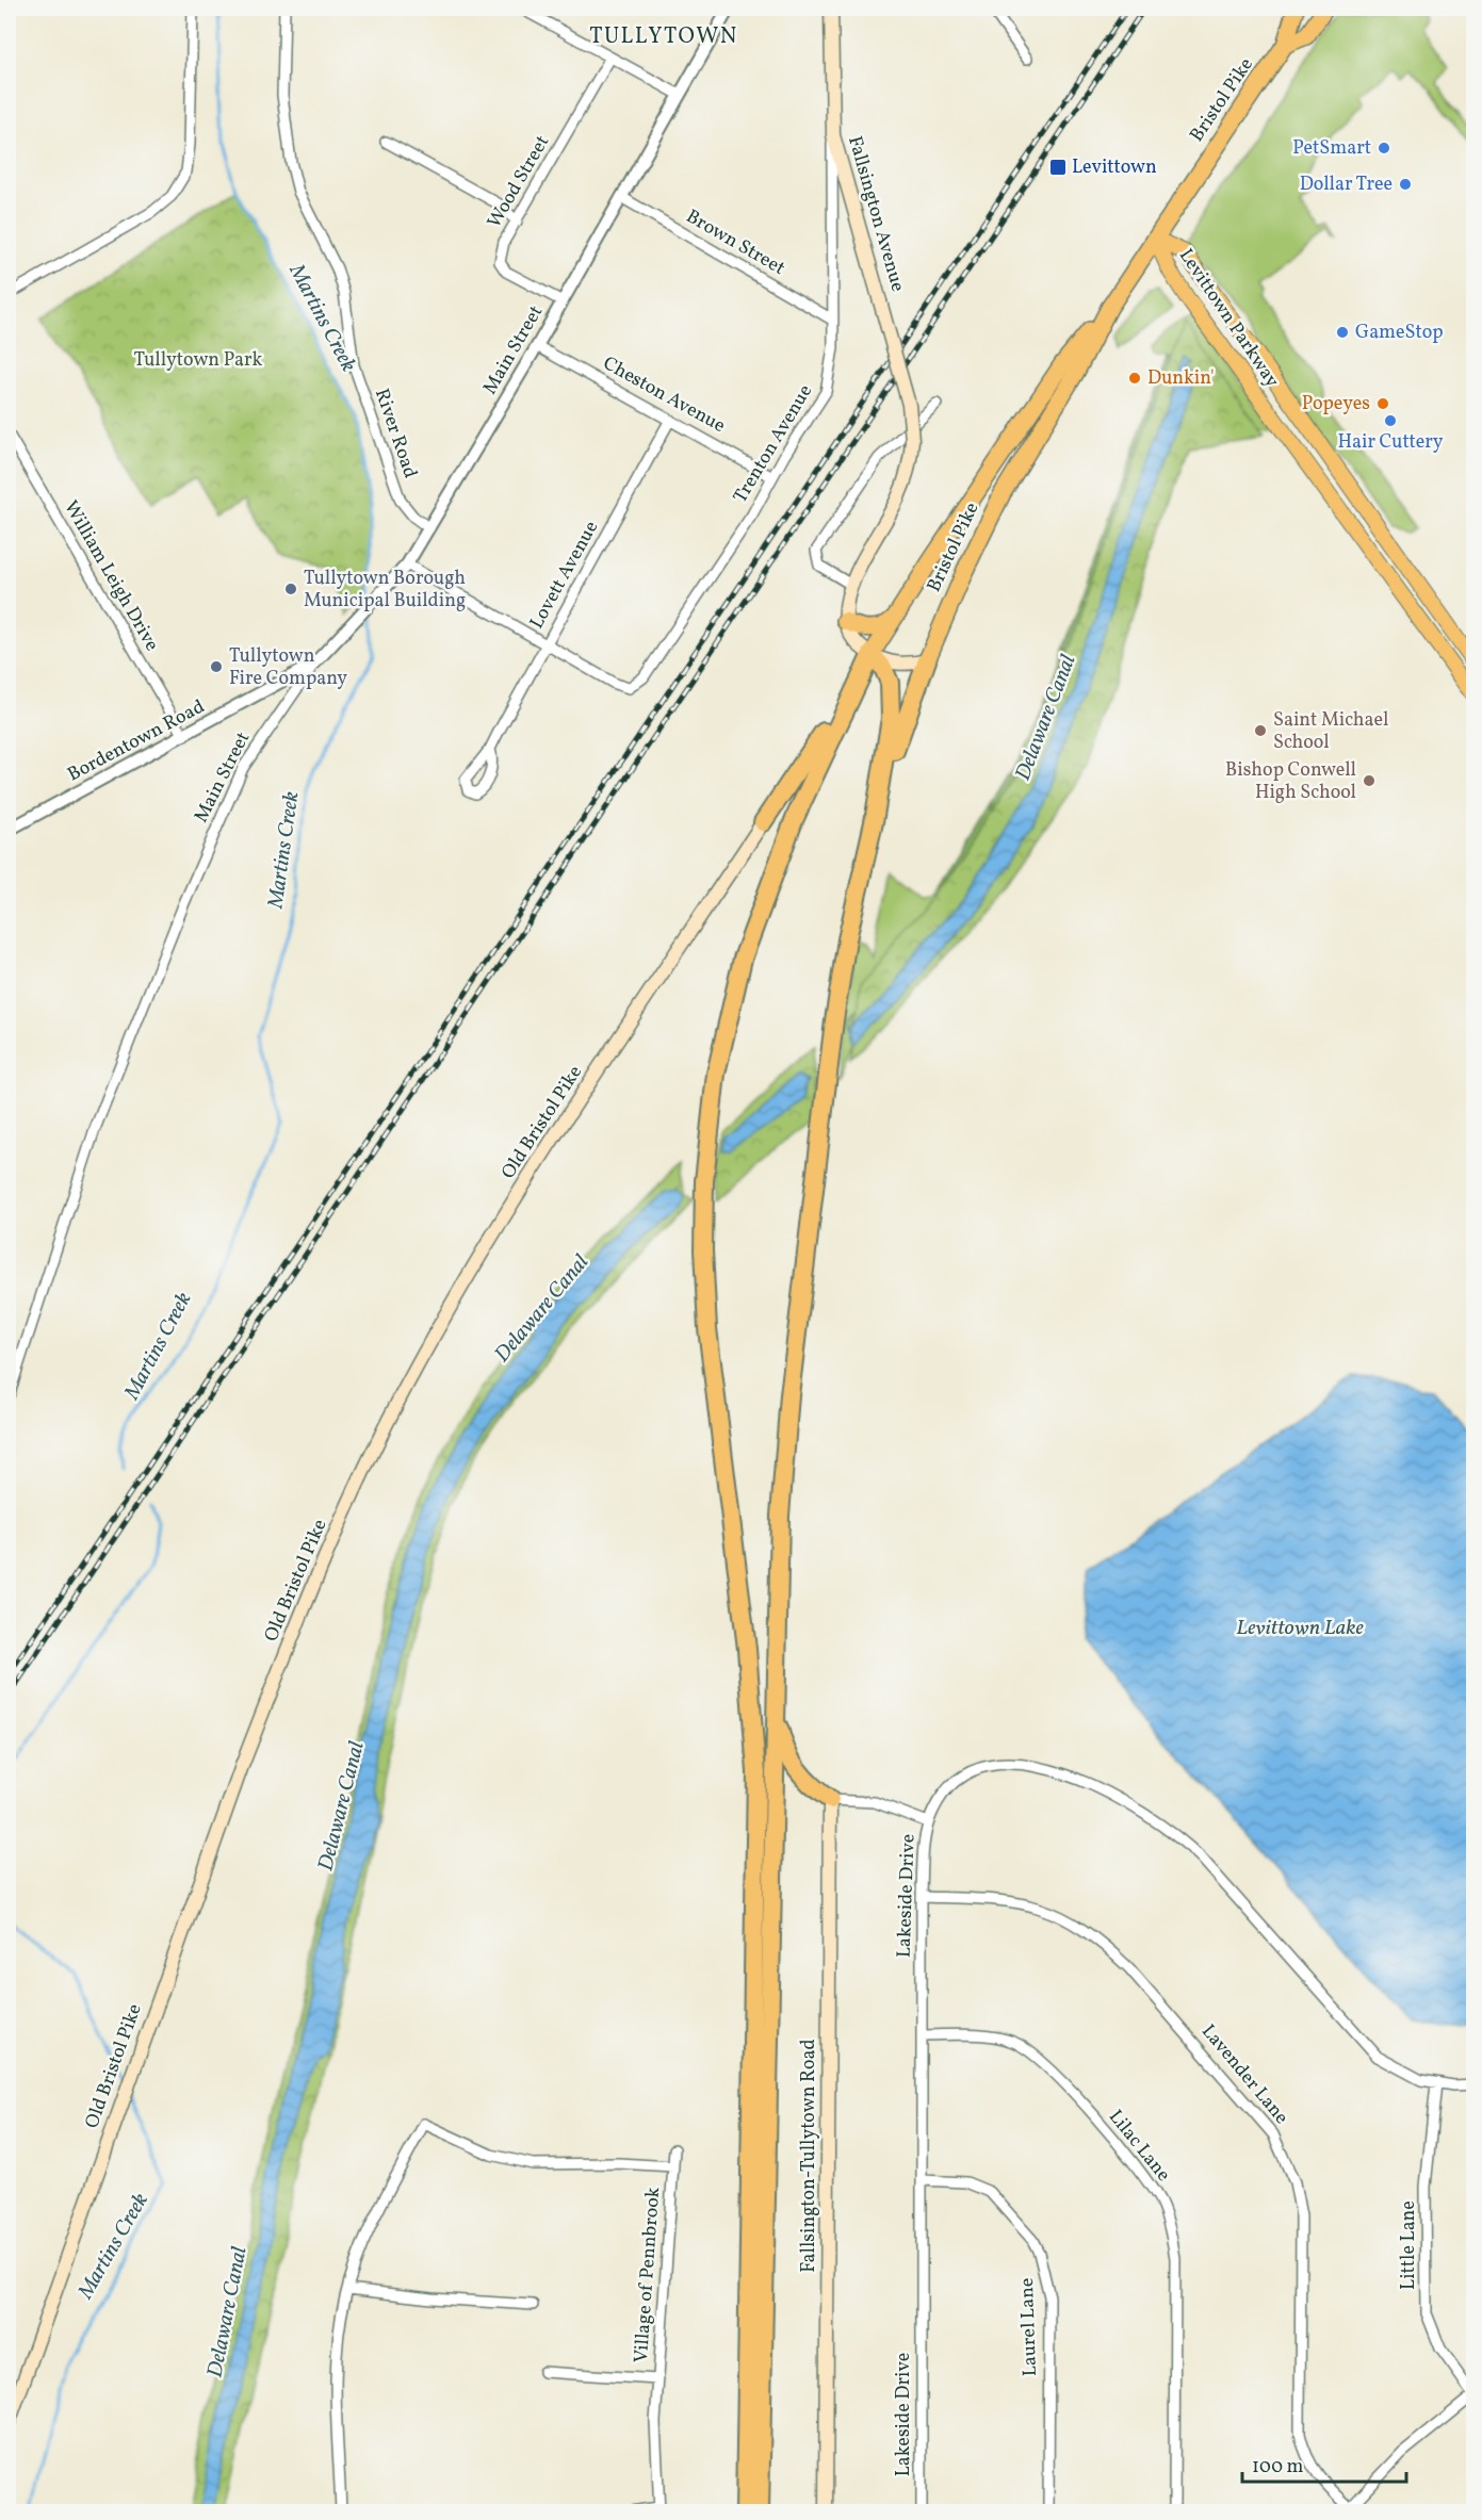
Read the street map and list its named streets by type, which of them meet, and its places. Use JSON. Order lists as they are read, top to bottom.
{
  "streets": {
    "highway": ["Bristol Pike"],
    "main road": [
      "Fallsington Avenue",
      "Levittown Parkway",
      "Old Bristol Pike",
      "Fallsington-Tullytown Road"
    ],
    "street": [
      "Wood Street",
      "Brown Street",
      "Main Street",
      "Cheston Avenue",
      "River Road",
      "Trenton Avenue",
      "Lovett Avenue",
      "William Leigh Drive",
      "Bordentown Road",
      "Lakeside Drive",
      "Lavender Lane",
      "Lilac Lane",
      "Little Lane",
      "Village of Pennbrook",
      "Laurel Lane"
    ]
  },
  "crossings": [
    ["Bristol Pike", "Levittown Parkway"],
    ["Wood Street", "Main Street"],
    ["Fallsington Avenue", "Trenton Avenue"],
    ["Brown Street", "Main Street"],
    ["Brown Street", "Trenton Avenue"],
    ["Main Street", "Cheston Avenue"],
    ["Main Street", "River Road"],
    ["Main Street", "Bordentown Road"],
    ["Cheston Avenue", "Trenton Avenue"],
    ["Cheston Avenue", "Lovett Avenue"],
    ["Trenton Avenue", "Lovett Avenue"],
    ["William Leigh Drive", "Bordentown Road"],
    ["Lakeside Drive", "Lavender Lane"],
    ["Lakeside Drive", "Lilac Lane"],
    ["Lakeside Drive", "Little Lane"],
    ["Lakeside Drive", "Laurel Lane"]
  ],
  "districts": ["TULLYTOWN"],
  "water": ["Martins Creek", "Delaware Canal", "Levittown Lake"],
  "parks": ["Tullytown Park"],
  "places": {
    "other": [
      "PetSmart",
      "Dollar Tree",
      "GameStop",
      "Dunkin'",
      "Popeyes",
      "Hair Cuttery",
      "Tullytown Borough Municipal Building",
      "Tullytown Fire Company",
      "Saint Michael School",
      "Bishop Conwell High School"
    ],
    "transit": ["Levittown"]
  },
  "scale_bar": "100 m"
}
